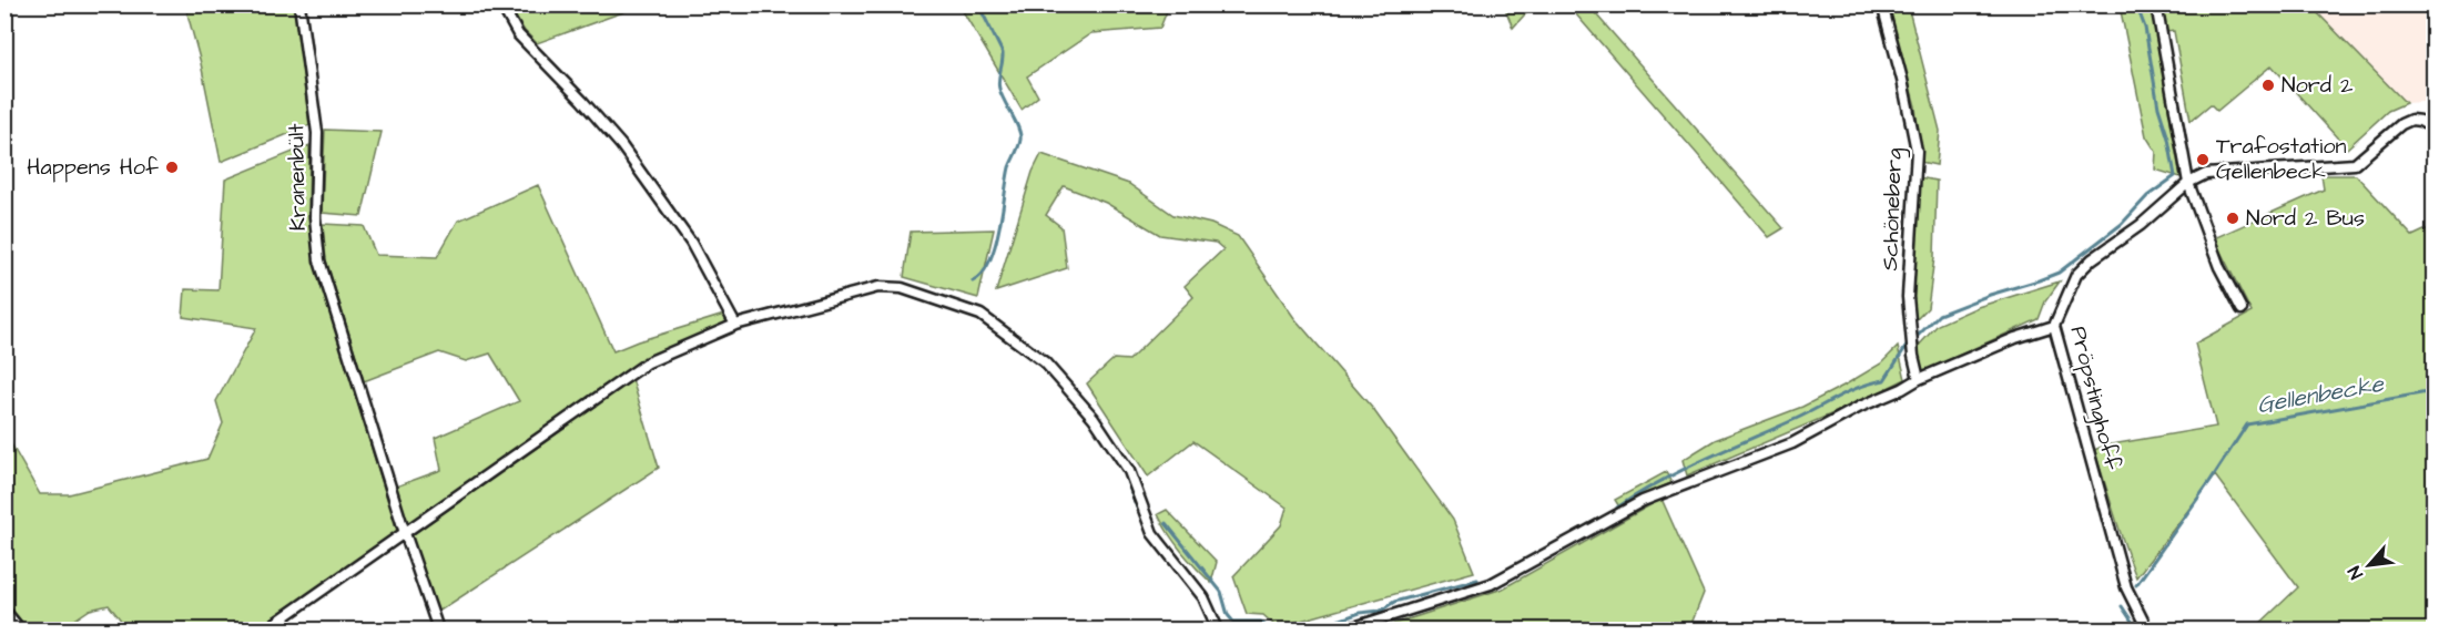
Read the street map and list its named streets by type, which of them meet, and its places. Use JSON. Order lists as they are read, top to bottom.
{
  "streets": {
    "street": ["Kranenbült", "Schöneberg", "Pröpstinghoff"]
  },
  "water": ["Gellenbecke"],
  "places": [
    "Nord 2",
    "Trafostation Gellenbeck",
    "Happens Hof",
    "Nord 2 Bus"
  ],
  "north": "bottom left"
}
